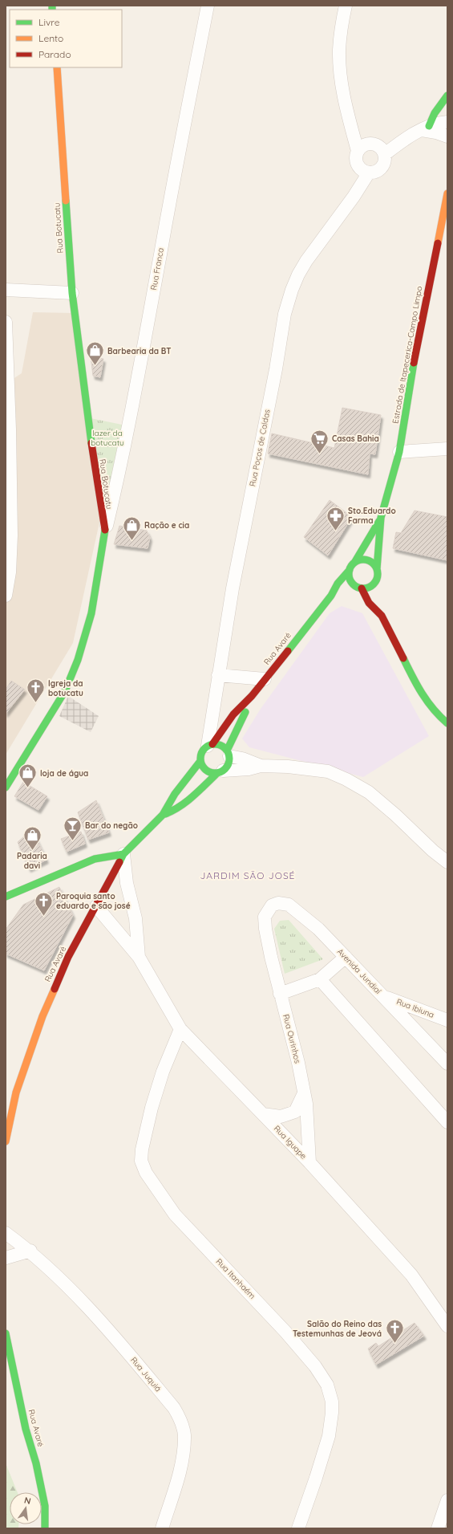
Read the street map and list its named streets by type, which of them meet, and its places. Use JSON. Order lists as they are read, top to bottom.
{
  "streets": {
    "main road": ["Rua Botucatu", "Estrada de Itapecerica-Campo Limpo", "Rua Avaré"],
    "street": [
      "Rua Franca",
      "Rua Poços de Caldas",
      "Avenida Jundiaí",
      "Rua Ibiuna",
      "Rua Ourinhos",
      "Rua Iguape",
      "Rua Itanhaém",
      "Rua Juquiá"
    ]
  },
  "crossings": [
    ["Rua Botucatu", "Rua Franca"],
    ["Estrada de Itapecerica-Campo Limpo", "Rua Avaré"],
    ["Rua Poços de Caldas", "Rua Avaré"],
    ["Rua Avaré", "Rua Iguape"],
    ["Avenida Jundiaí", "Rua Ibiuna"],
    ["Avenida Jundiaí", "Rua Ourinhos"],
    ["Rua Ourinhos", "Rua Iguape"],
    ["Rua Iguape", "Rua Itanhaém"]
  ],
  "districts": ["JARDIM SÃO JOSÉ"],
  "parks": ["lazer da botucatu"],
  "places": {
    "shop": [
      "Barbearia da BT",
      "Ração e cia",
      "loja de água",
      "Padaria davi"
    ],
    "supermarket": ["Casas Bahia"],
    "pharmacy": ["Sto.Eduardo Farma"],
    "church": ["Igreja da botucatu", "Paroquia santo eduardo e são josé", "Salão do Reino das Testemunhas de Jeová"],
    "bar": ["Bar do negão"]
  },
  "legend": ["Livre", "Lento", "Parado"],
  "north": "top"
}
